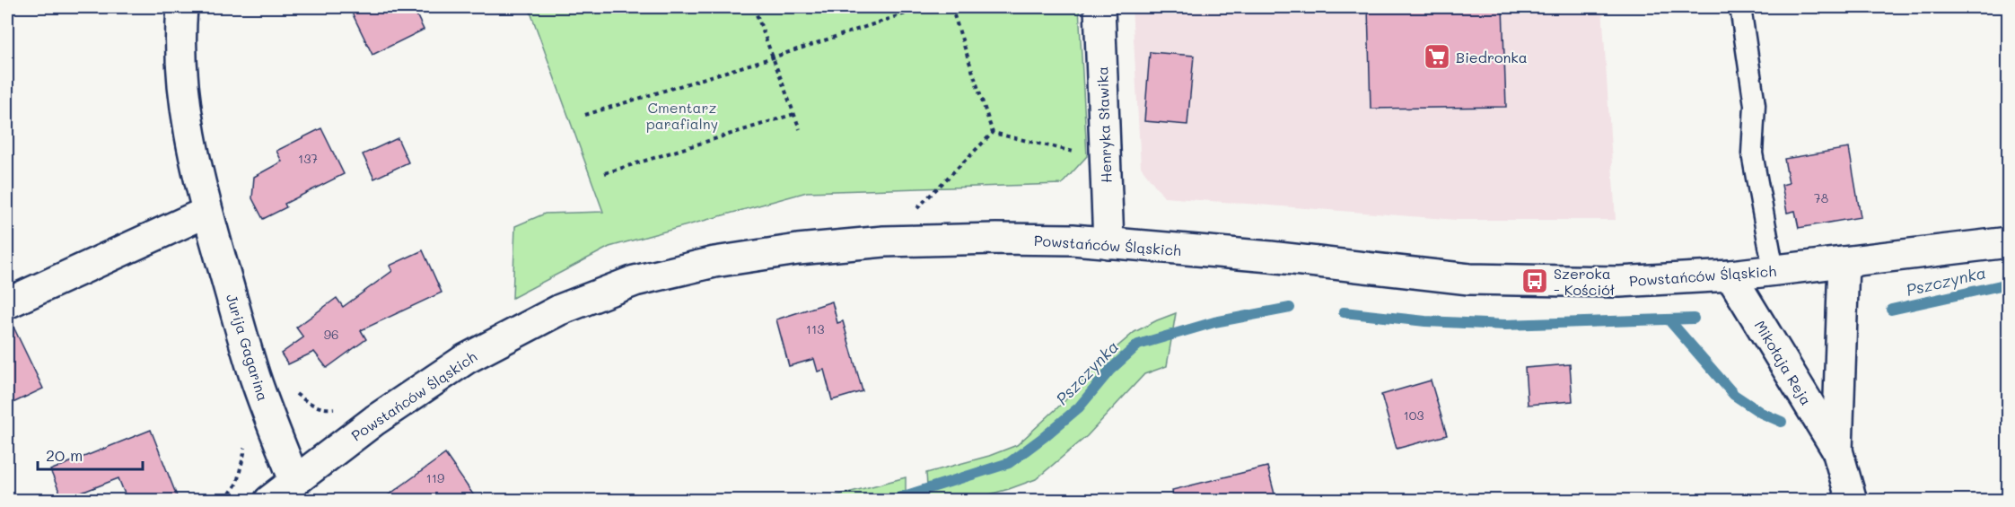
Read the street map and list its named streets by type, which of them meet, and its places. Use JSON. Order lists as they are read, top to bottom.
{
  "streets": {
    "street": [
      "Henryka Sławika",
      "Powstańców Śląskich",
      "Jurija Gagarina",
      "Mikołaja Reja"
    ]
  },
  "crossings": [
    ["Henryka Sławika", "Powstańców Śląskich"],
    ["Powstańców Śląskich", "Jurija Gagarina"],
    ["Powstańców Śląskich", "Mikołaja Reja"]
  ],
  "water": ["Pszczynka"],
  "parks": ["Cmentarz parafialny"],
  "places": {
    "supermarket": ["Biedronka"],
    "bus stop": ["Szeroka - Kościół"]
  },
  "house_numbers": [
    "137",
    "78",
    "113",
    "96",
    "103",
    "119"
  ],
  "scale_bar": "20 m"
}
